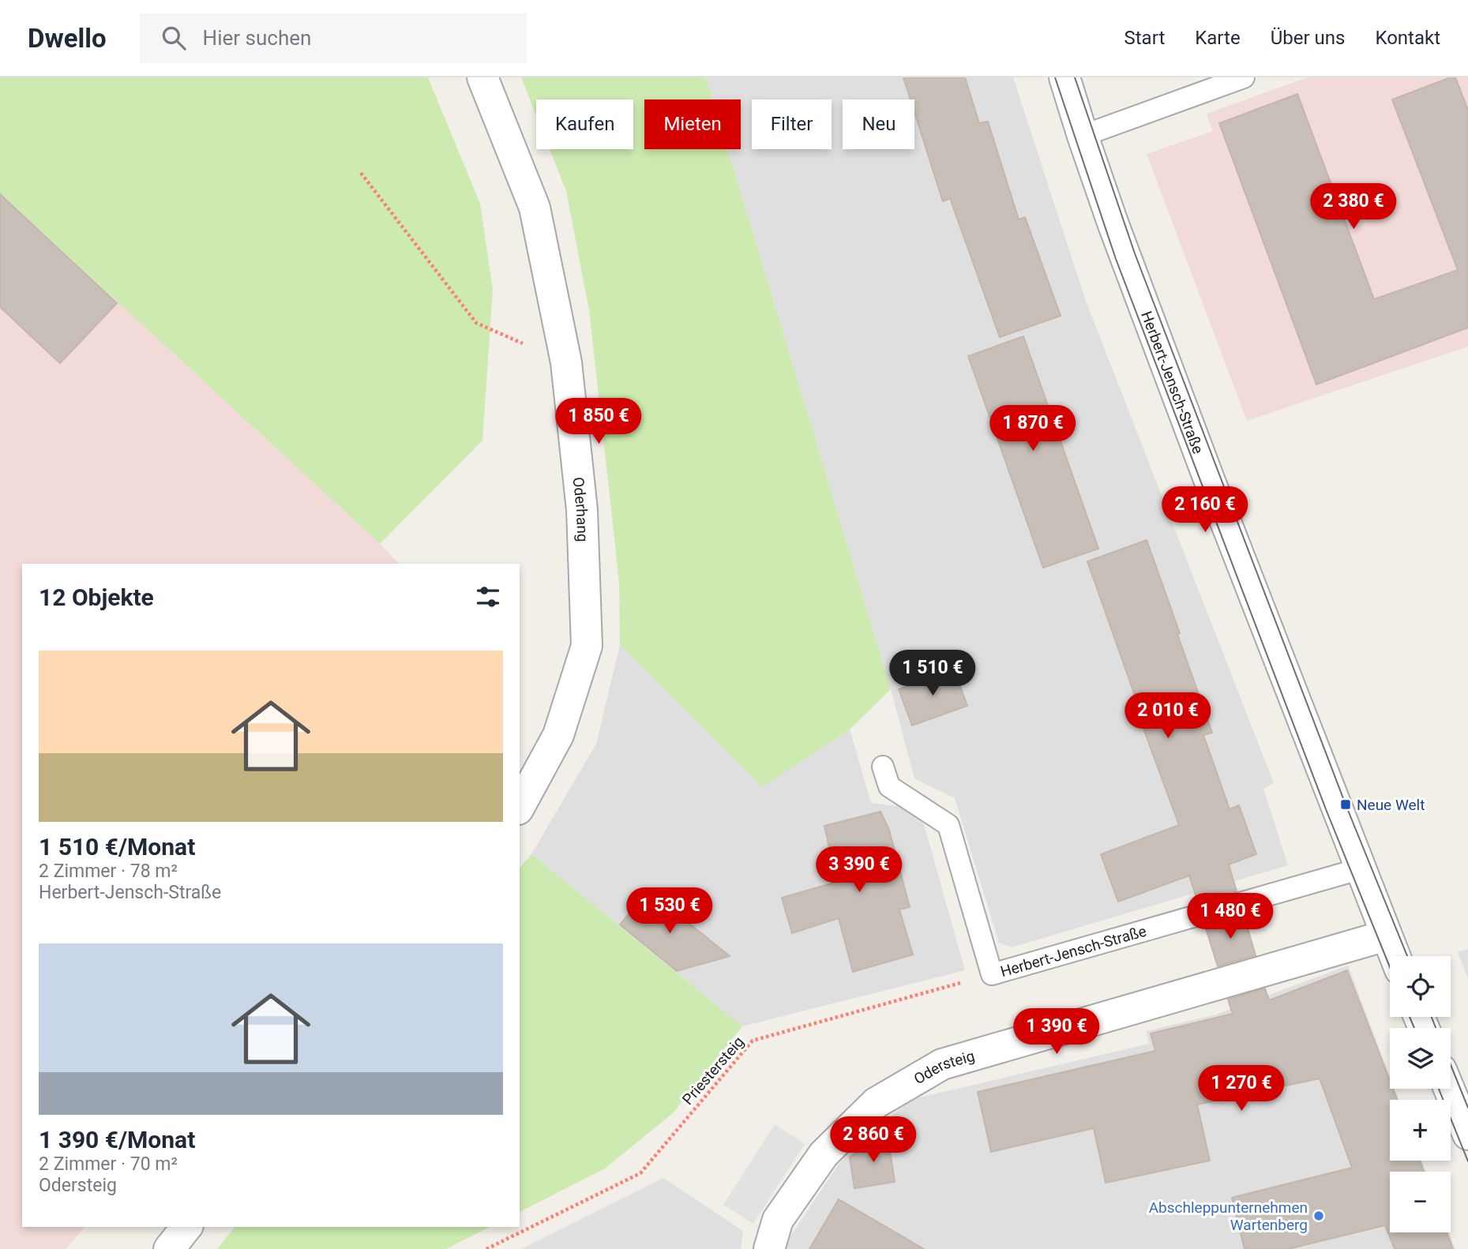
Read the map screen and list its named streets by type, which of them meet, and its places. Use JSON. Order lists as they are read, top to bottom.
{
  "streets": {
    "street": ["Herbert-Jensch-Straße", "Oderhang", "Odersteig"],
    "path": ["Priestersteig"]
  },
  "crossings": [
    ["Herbert-Jensch-Straße", "Odersteig"],
    ["Herbert-Jensch-Straße", "Priestersteig"]
  ],
  "places": {
    "transit": ["Neue Welt"],
    "other": ["Abschleppunternehmen Wartenberg"]
  },
  "page": {
    "header": "Dwello",
    "search": "Hier suchen",
    "nav": [
      "Start",
      "Karte",
      "Über uns",
      "Kontakt"
    ],
    "chip": [
      "Kaufen",
      "Mieten",
      "Filter",
      "Neu"
    ],
    "price": [
      "2 380 €",
      "1 850 €",
      "1 870 €",
      "2 160 €",
      "1 510 €",
      "2 010 €",
      "3 390 €",
      "1 530 €",
      "1 480 €",
      "1 390 €",
      "1 270 €",
      "2 860 €"
    ],
    "heading": "12 Objekte",
    "list": [
      {
        "name": "1 510 €/Monat",
        "note": "2 Zimmer · 78 m² · Herbert-Jensch-Straße"
      },
      {
        "name": "1 390 €/Monat",
        "note": "2 Zimmer · 70 m² · Odersteig"
      }
    ],
    "map_buttons": ["+", "−"]
  }
}
